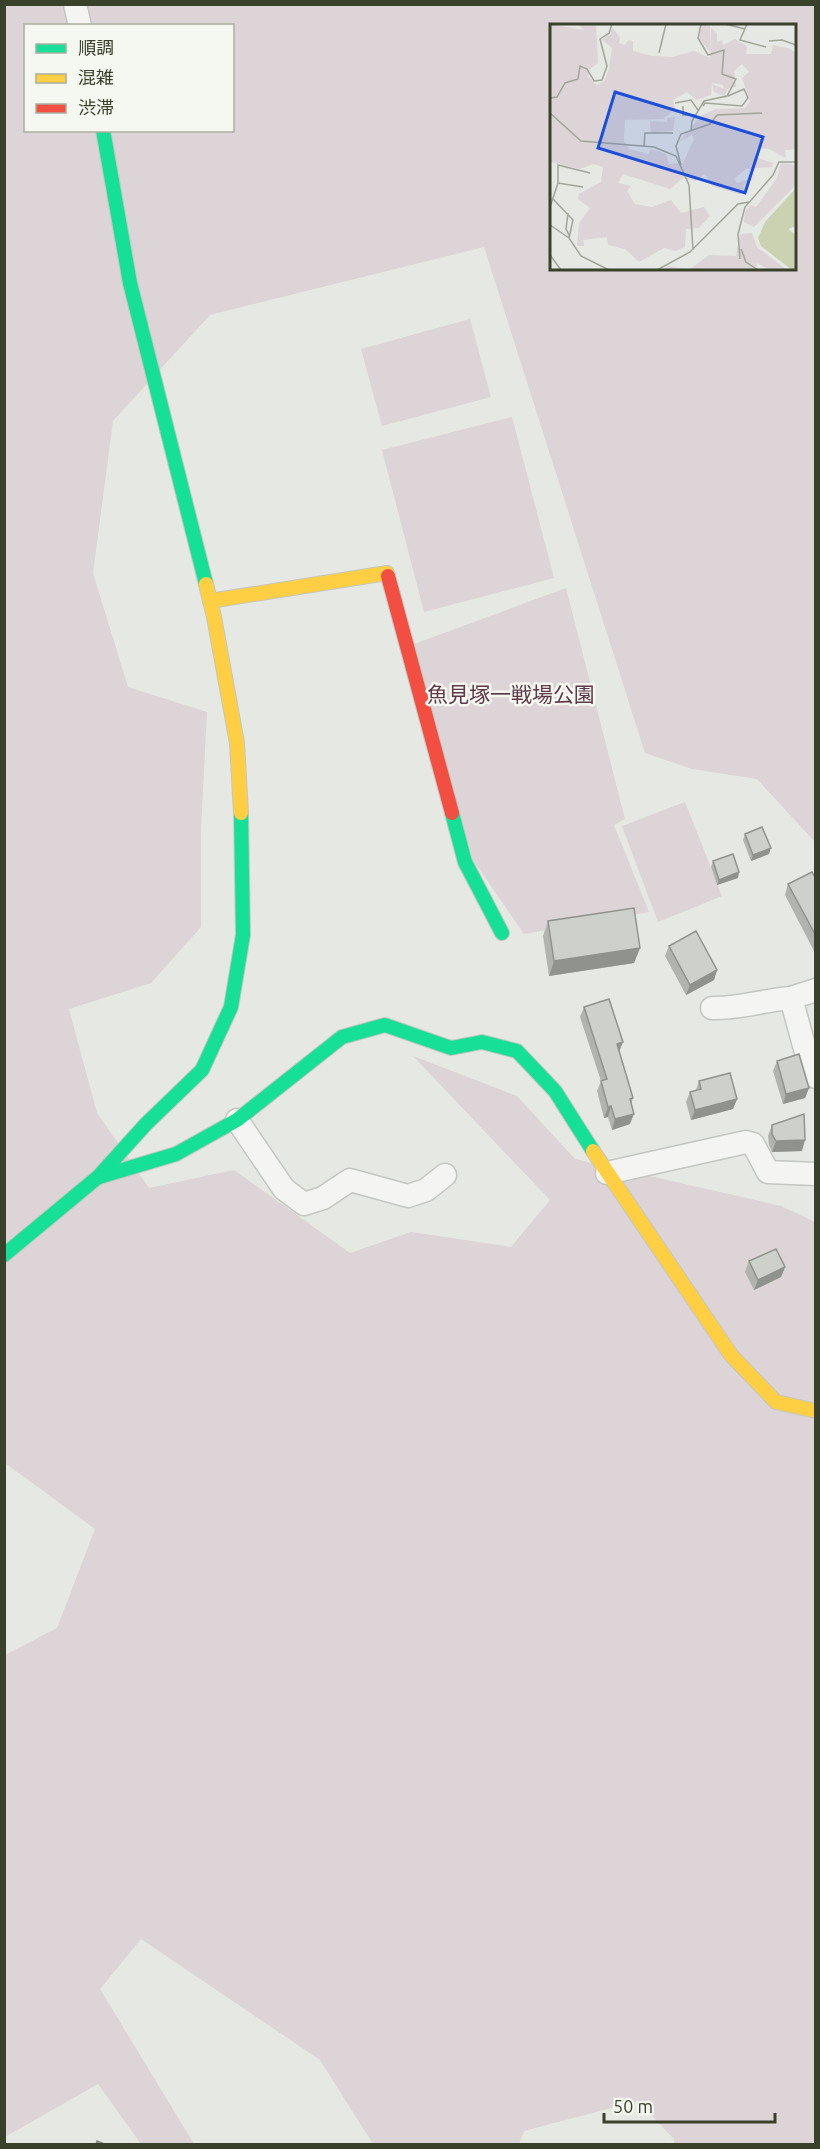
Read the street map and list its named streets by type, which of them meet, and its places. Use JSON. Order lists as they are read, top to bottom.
{
  "parks": ["魚見塚一戦場公園"],
  "legend": ["順調", "混雑", "渋滞"],
  "scale_bar": "50 m"
}
